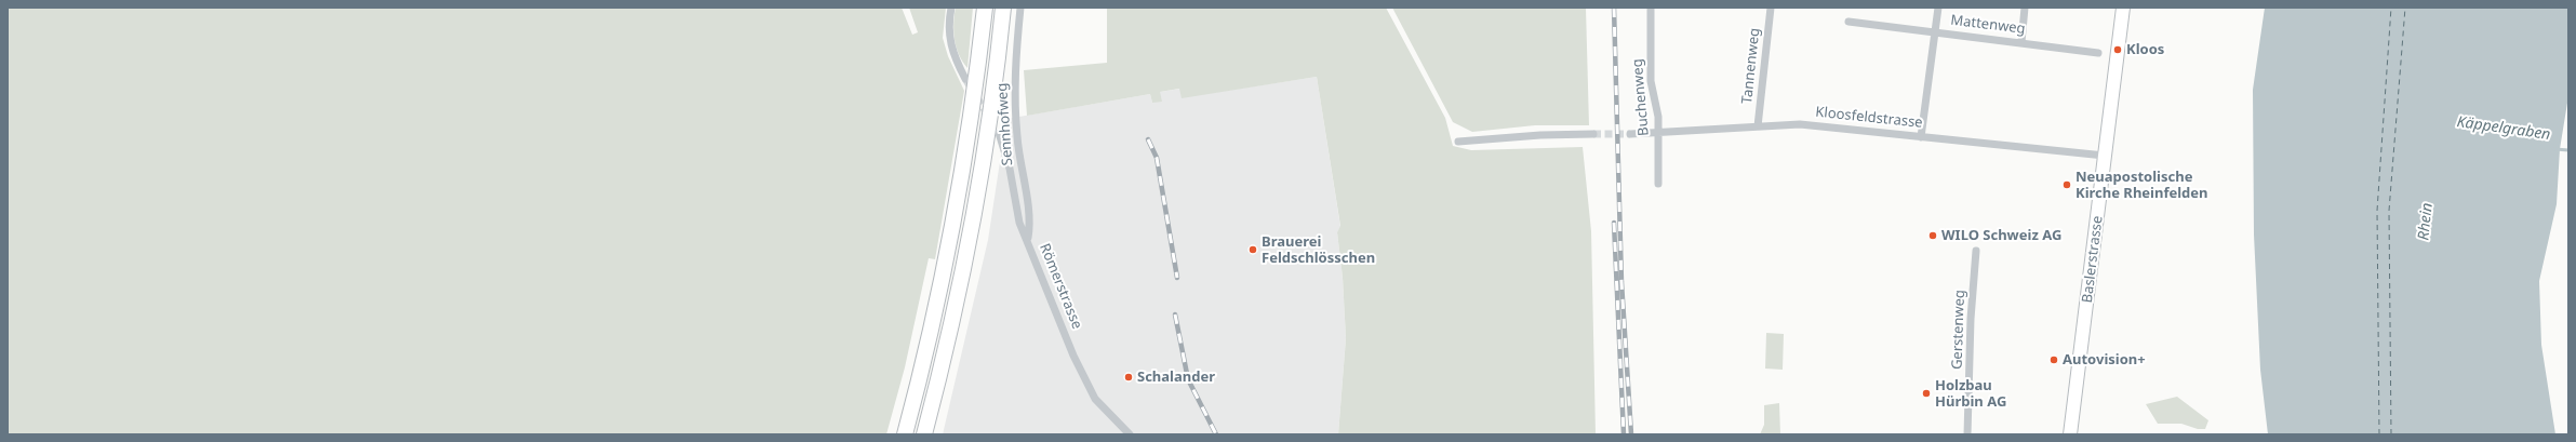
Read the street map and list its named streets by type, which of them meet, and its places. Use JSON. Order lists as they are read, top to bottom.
{
  "streets": {
    "main road": ["Baslerstrasse"],
    "street": [
      "Mattenweg",
      "Tannenweg",
      "Buchenweg",
      "Kloosfeldstrasse",
      "Sennhofweg",
      "Römerstrasse",
      "Gerstenweg"
    ]
  },
  "crossings": [
    ["Tannenweg", "Kloosfeldstrasse"],
    ["Buchenweg", "Kloosfeldstrasse"],
    ["Kloosfeldstrasse", "Baslerstrasse"],
    ["Sennhofweg", "Römerstrasse"]
  ],
  "water": ["Käppelgraben", "Rhein"],
  "places": [
    "Kloos",
    "Neuapostolische Kirche Rheinfelden",
    "WILO Schweiz AG",
    "Brauerei Feldschlösschen",
    "Autovision+",
    "Schalander",
    "Holzbau Hürbin AG"
  ]
}
